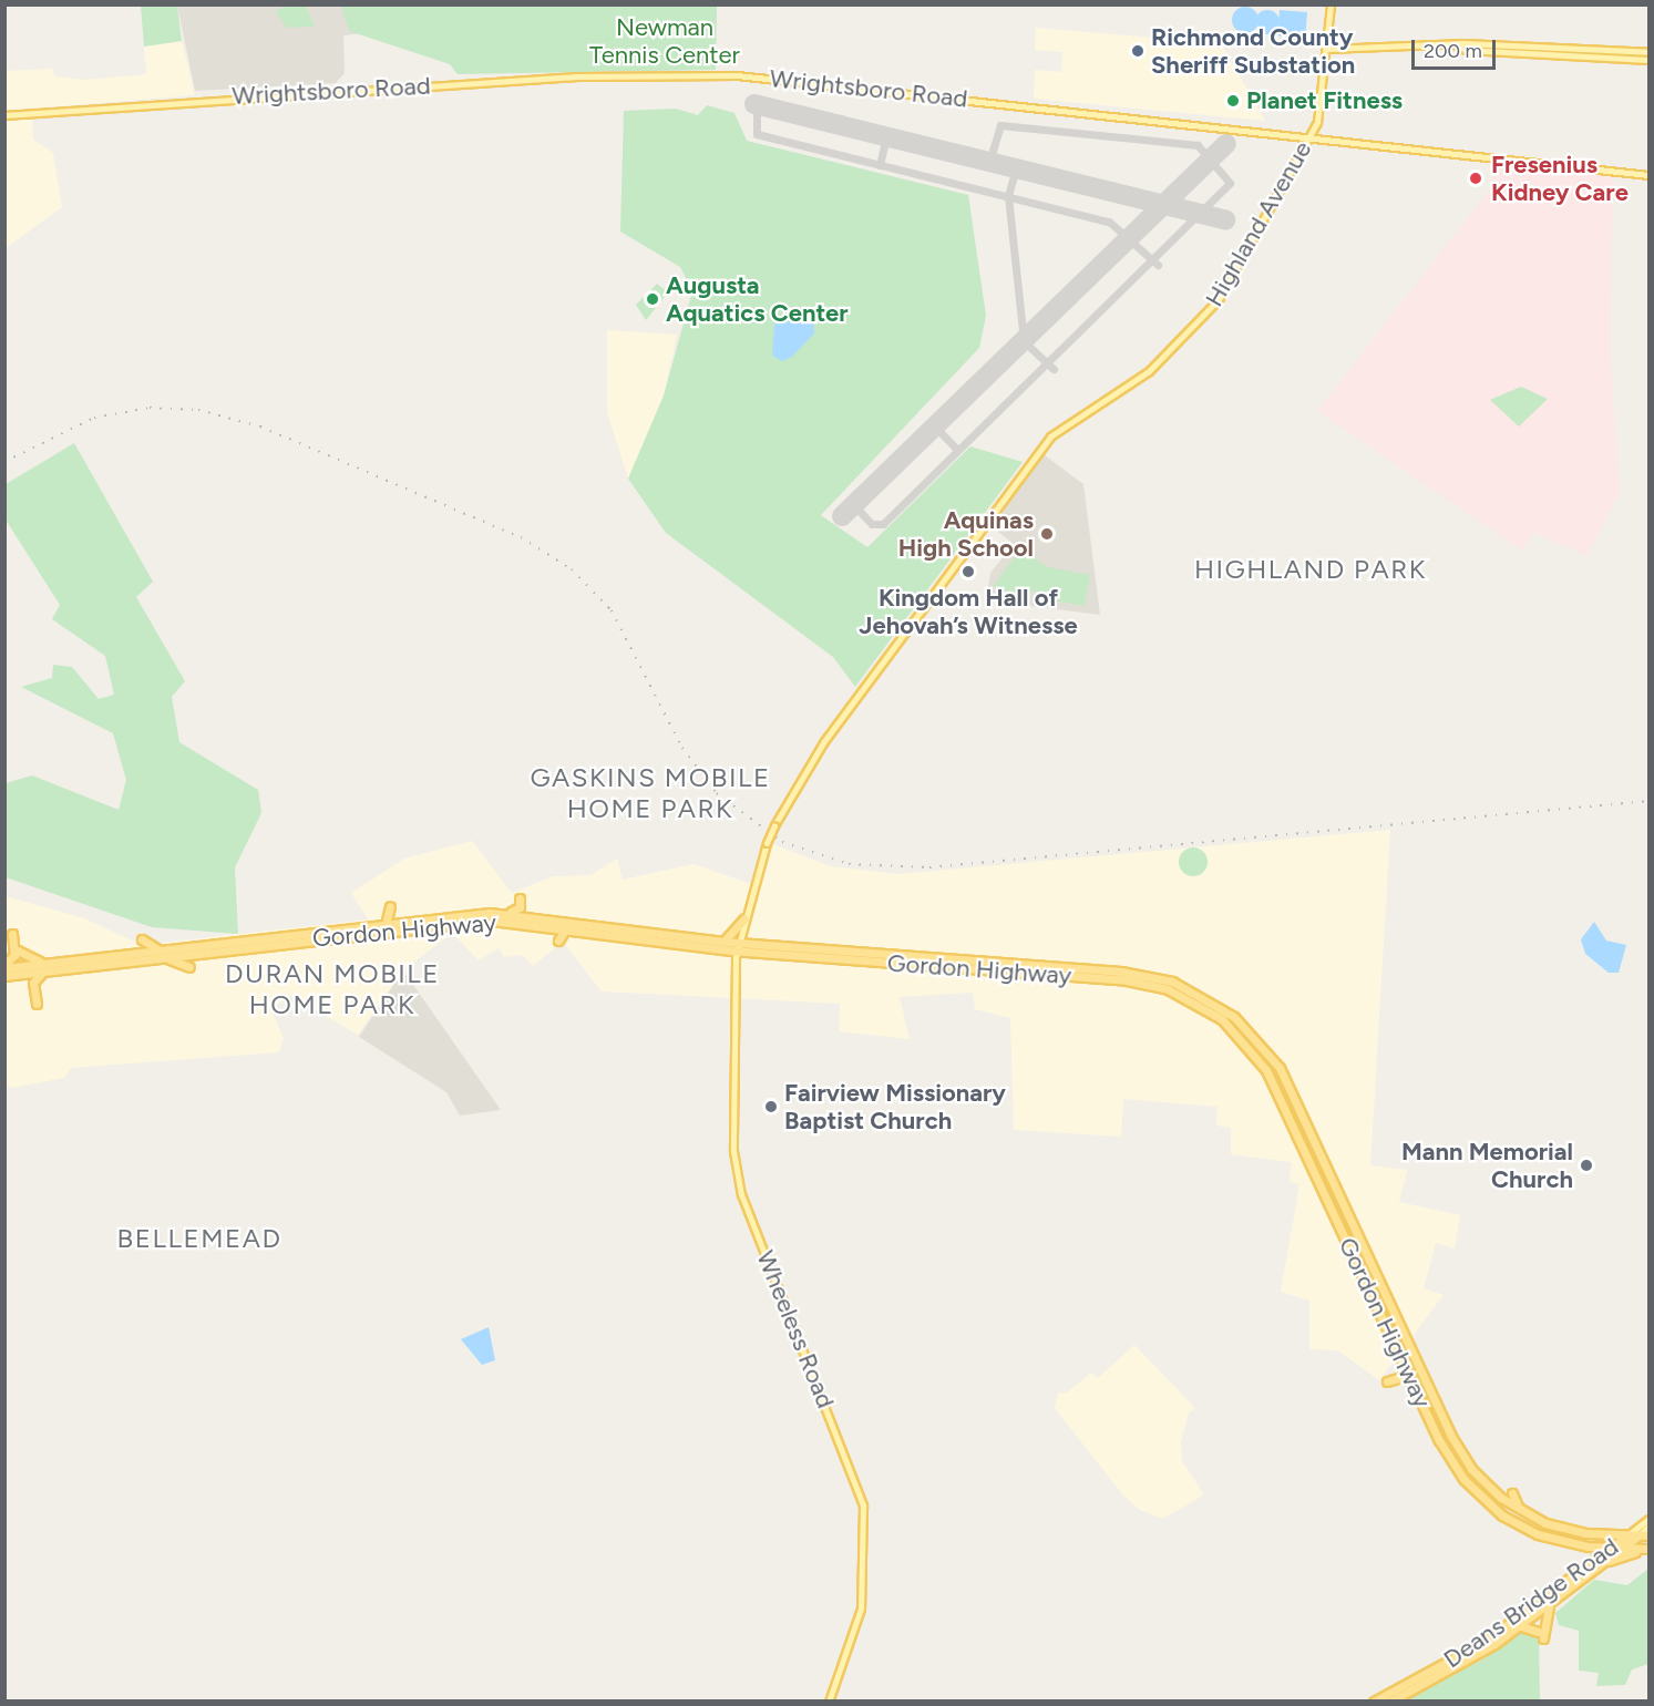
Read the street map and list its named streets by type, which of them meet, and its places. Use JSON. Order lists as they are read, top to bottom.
{
  "streets": {
    "highway": ["Gordon Highway", "Deans Bridge Road"],
    "main road": ["Wrightsboro Road", "Highland Avenue", "Wheeless Road"]
  },
  "crossings": [
    ["Wrightsboro Road", "Highland Avenue"],
    ["Highland Avenue", "Gordon Highway"],
    ["Highland Avenue", "Wheeless Road"],
    ["Gordon Highway", "Wheeless Road"],
    ["Gordon Highway", "Deans Bridge Road"]
  ],
  "districts": [
    "HIGHLAND PARK",
    "GASKINS MOBILE HOME PARK",
    "DURAN MOBILE HOME PARK",
    "BELLEMEAD"
  ],
  "parks": ["Newman Tennis Center"],
  "places": [
    "Richmond County Sheriff Substation",
    "Planet Fitness",
    "Fresenius Kidney Care",
    "Augusta Aquatics Center",
    "Aquinas High School",
    "Kingdom Hall of Jehovah’s Witnesse",
    "Fairview Missionary Baptist Church",
    "Mann Memorial Church"
  ],
  "scale_bar": "200 m"
}
